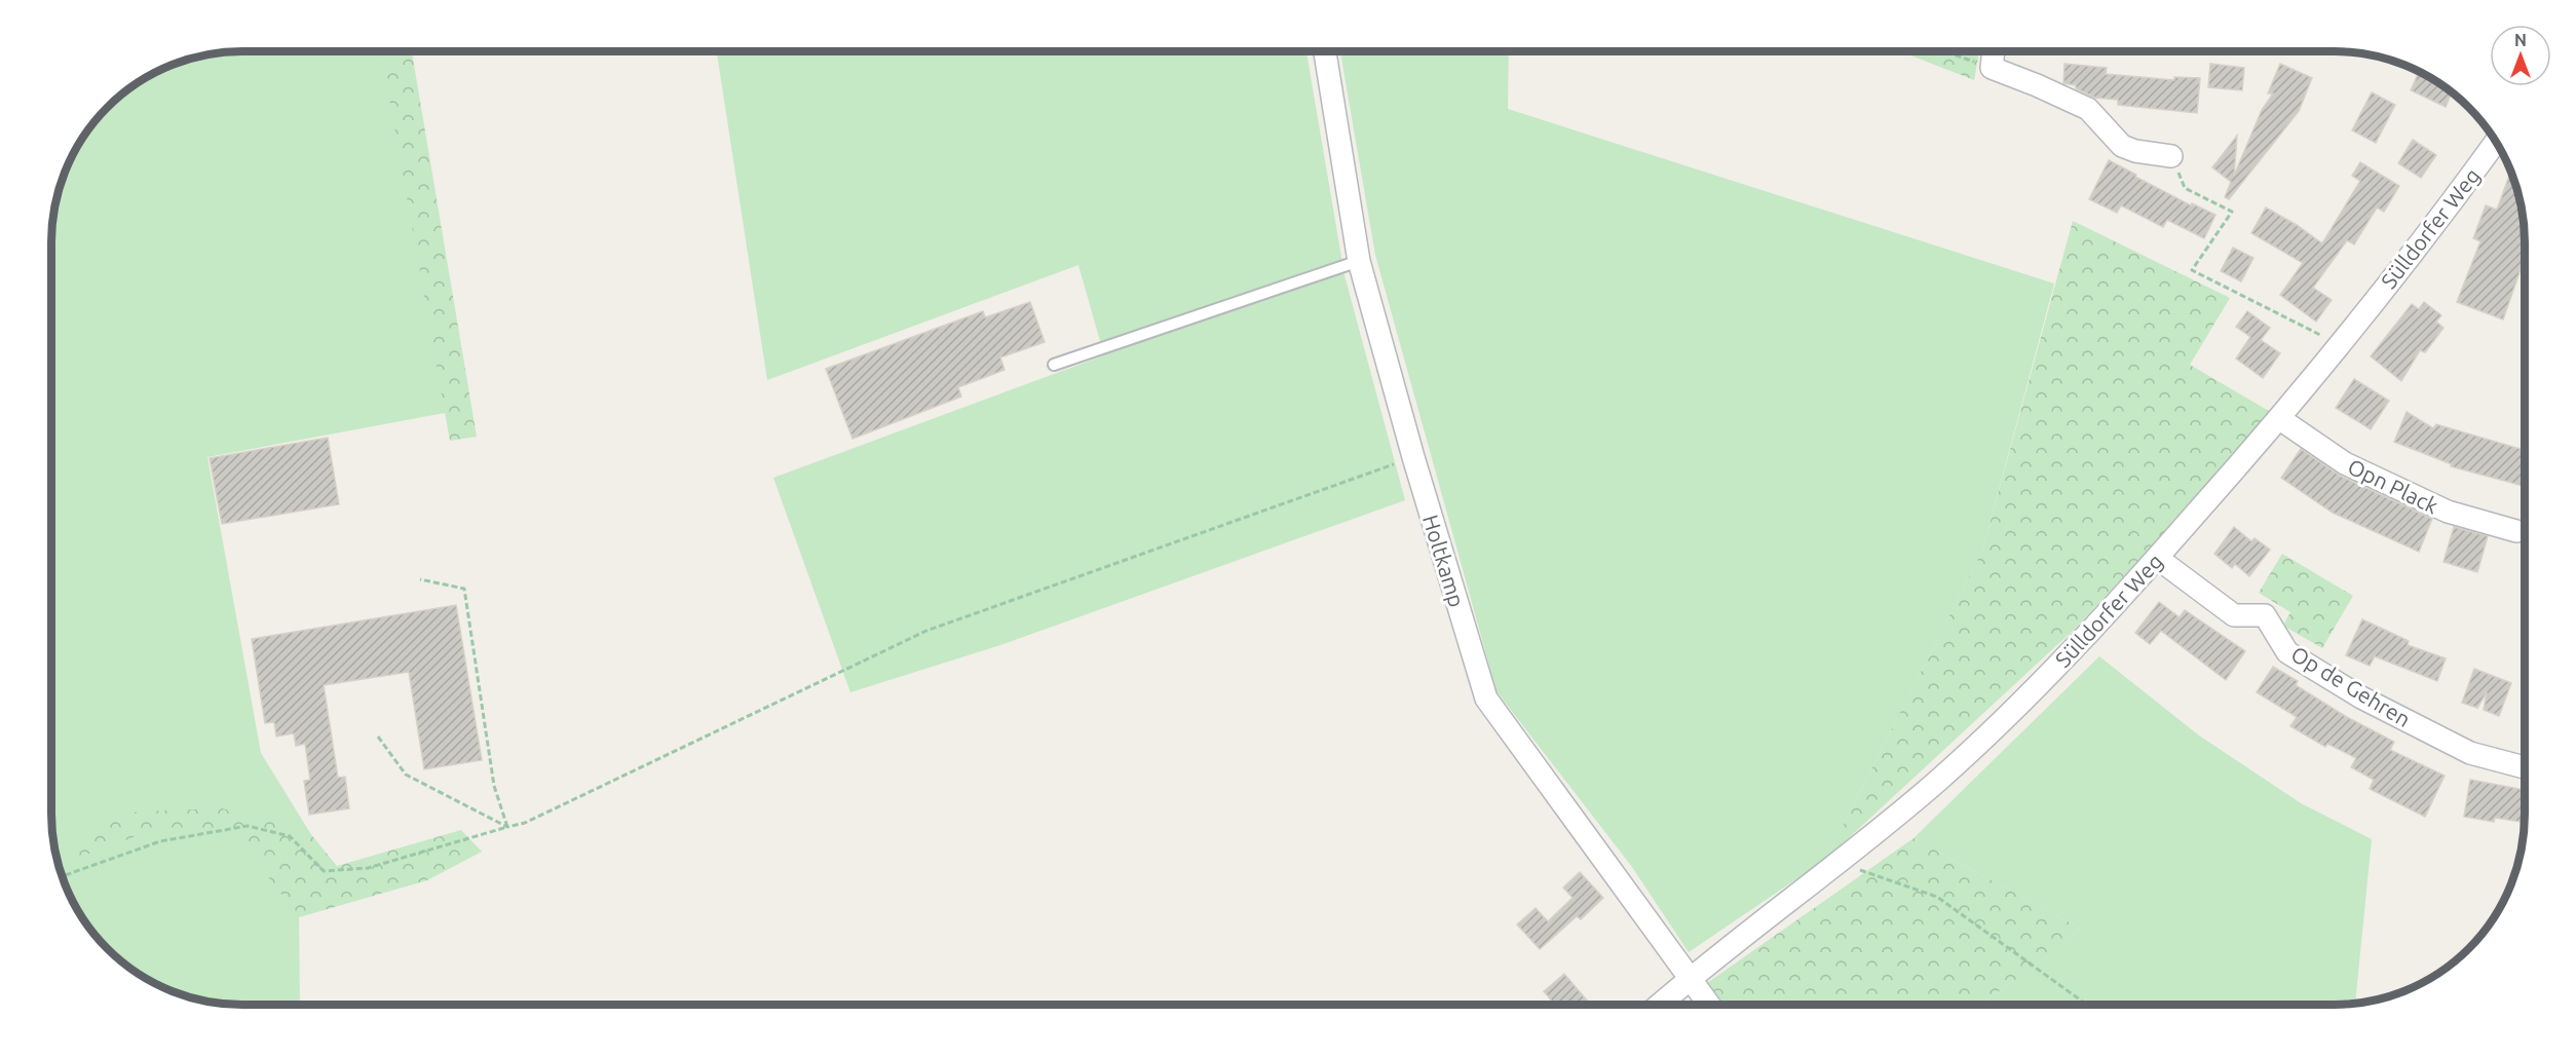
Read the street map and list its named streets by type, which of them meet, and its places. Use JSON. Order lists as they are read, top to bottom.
{
  "streets": {
    "street": [
      "Sülldorfer Weg",
      "Opn Plack",
      "Holtkamp",
      "Op de Gehren"
    ]
  },
  "crossings": [
    ["Sülldorfer Weg", "Opn Plack"],
    ["Sülldorfer Weg", "Holtkamp"],
    ["Sülldorfer Weg", "Op de Gehren"]
  ],
  "north": "top"
}
